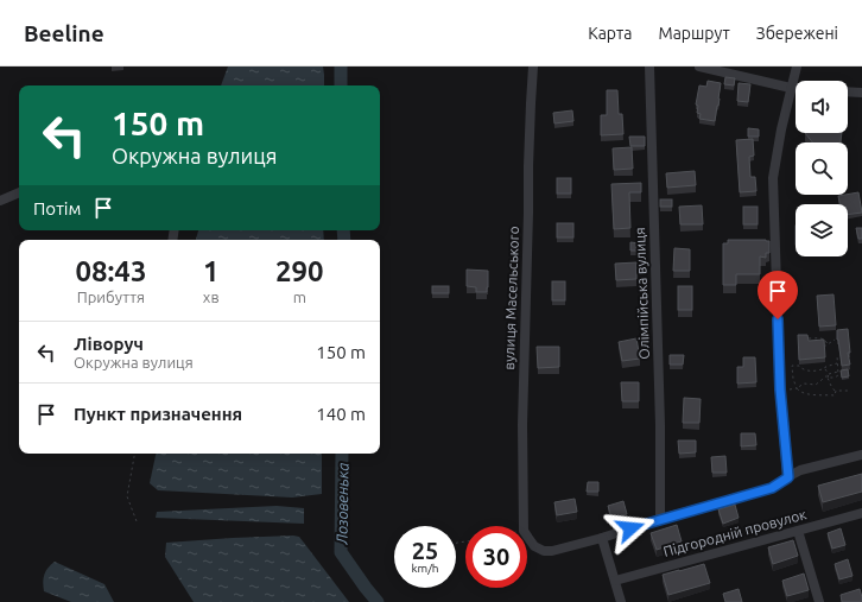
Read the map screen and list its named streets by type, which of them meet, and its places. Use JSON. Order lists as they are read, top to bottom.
{
  "streets": {
    "street": ["Олімпійська вулиця", "вулиця Масельського", "Підгородній провулок"]
  },
  "water": ["Лозовенька"],
  "page": {
    "header": "Beeline",
    "nav": ["Карта", "Маршрут", "Збережені"],
    "turn": ["150 m", "Окружна вулиця"],
    "then": "Потім",
    "eta": [
      "08:43",
      "Прибуття",
      "1",
      "хв",
      "290",
      "m"
    ],
    "list": [
      {
        "name": "Ліворуч",
        "note": "Окружна вулиця",
        "value": "150 m"
      },
      {
        "name": "Пункт призначення",
        "value": "140 m"
      }
    ],
    "speed": "25 km/h",
    "limit": "30"
  }
}
